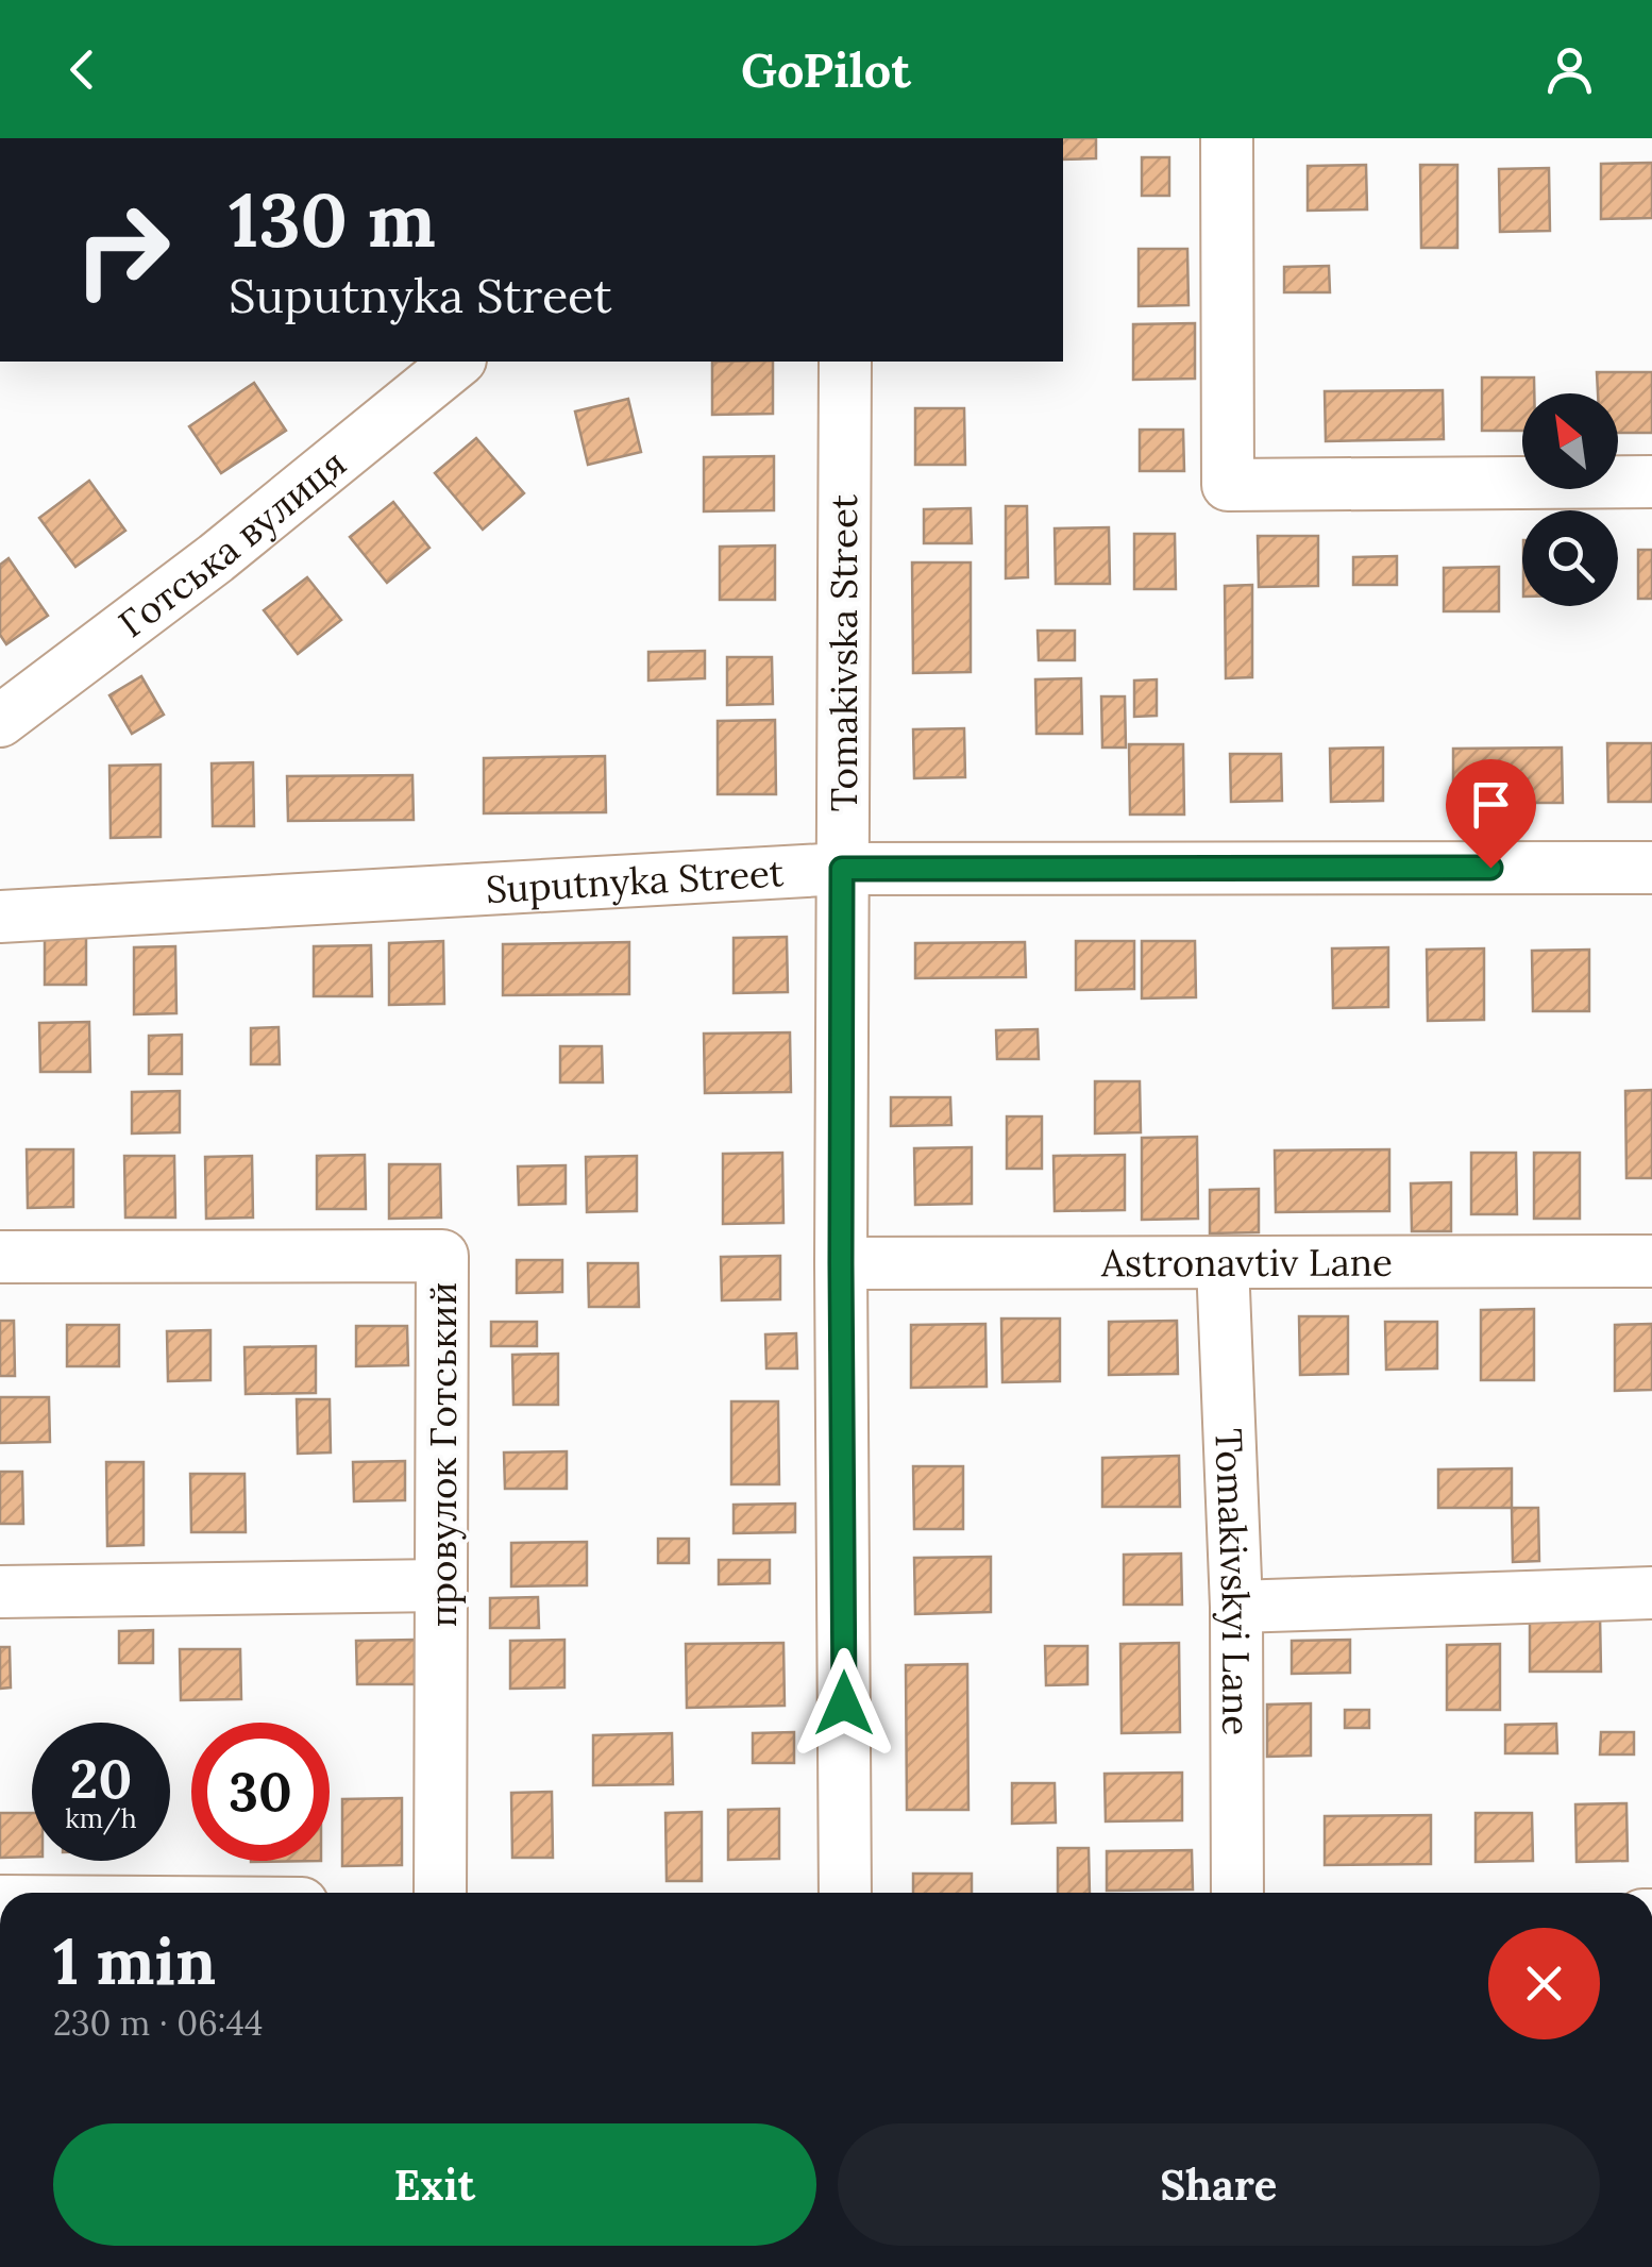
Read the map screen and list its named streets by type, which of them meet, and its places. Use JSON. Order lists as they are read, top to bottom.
{
  "streets": {
    "street": [
      "Готська вулиця",
      "Tomakivska Street",
      "Suputnyka Street",
      "Astronavtiv Lane",
      "провулок Готський",
      "Tomakivskyi Lane"
    ]
  },
  "crossings": [
    ["Tomakivska Street", "Suputnyka Street"],
    ["Tomakivska Street", "Astronavtiv Lane"],
    ["Astronavtiv Lane", "Tomakivskyi Lane"]
  ],
  "north": "top left",
  "page": {
    "header": "GoPilot",
    "turn": ["130 m", "Suputnyka Street"],
    "speed": "20 km/h",
    "limit": "30",
    "heading": ["1 min", "230 m · 06:44"],
    "buttons": ["Exit", "Share"]
  }
}
